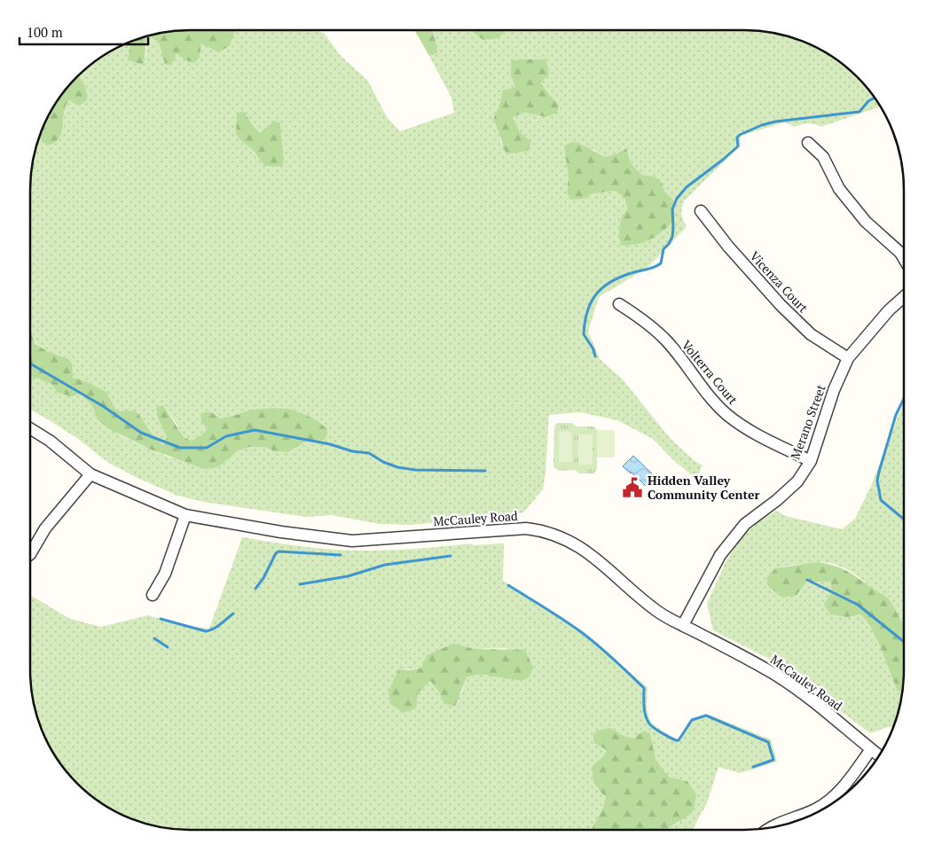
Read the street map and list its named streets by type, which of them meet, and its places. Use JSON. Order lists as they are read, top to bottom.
{
  "streets": {
    "street": [
      "Vicenza Court",
      "Volterra Court",
      "Merano Street",
      "McCauley Road"
    ]
  },
  "crossings": [
    ["Vicenza Court", "Merano Street"],
    ["Volterra Court", "Merano Street"],
    ["Merano Street", "McCauley Road"]
  ],
  "places": {
    "public building": ["Hidden Valley Community Center"]
  },
  "scale_bar": "100 m"
}
